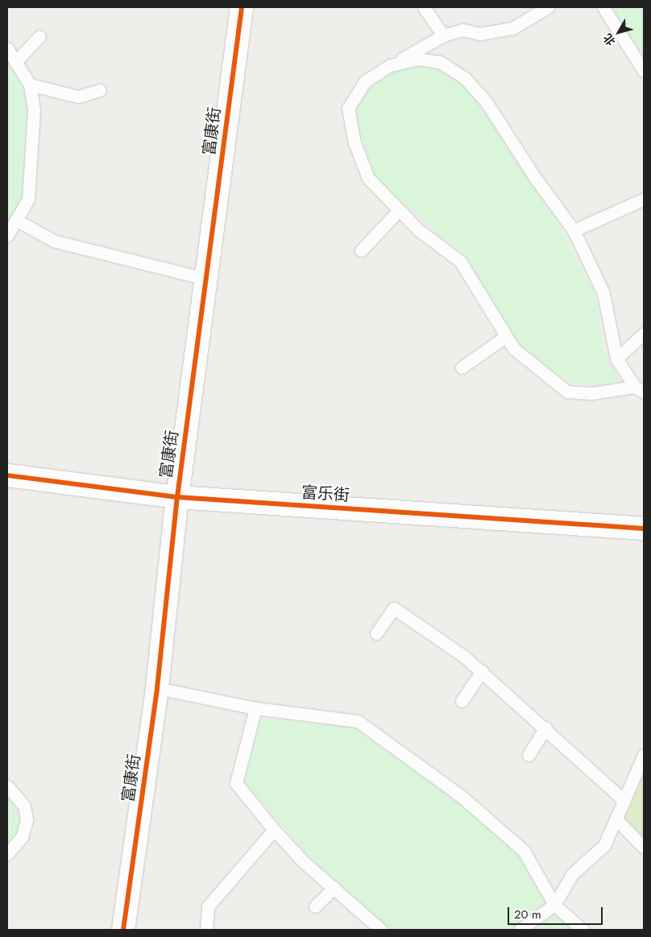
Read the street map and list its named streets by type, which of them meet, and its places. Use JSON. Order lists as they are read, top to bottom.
{
  "streets": {
    "street": ["富康街", "富乐街"]
  },
  "crossings": [
    ["富康街", "富乐街"]
  ],
  "scale_bar": "20 m",
  "north": "bottom left"
}
